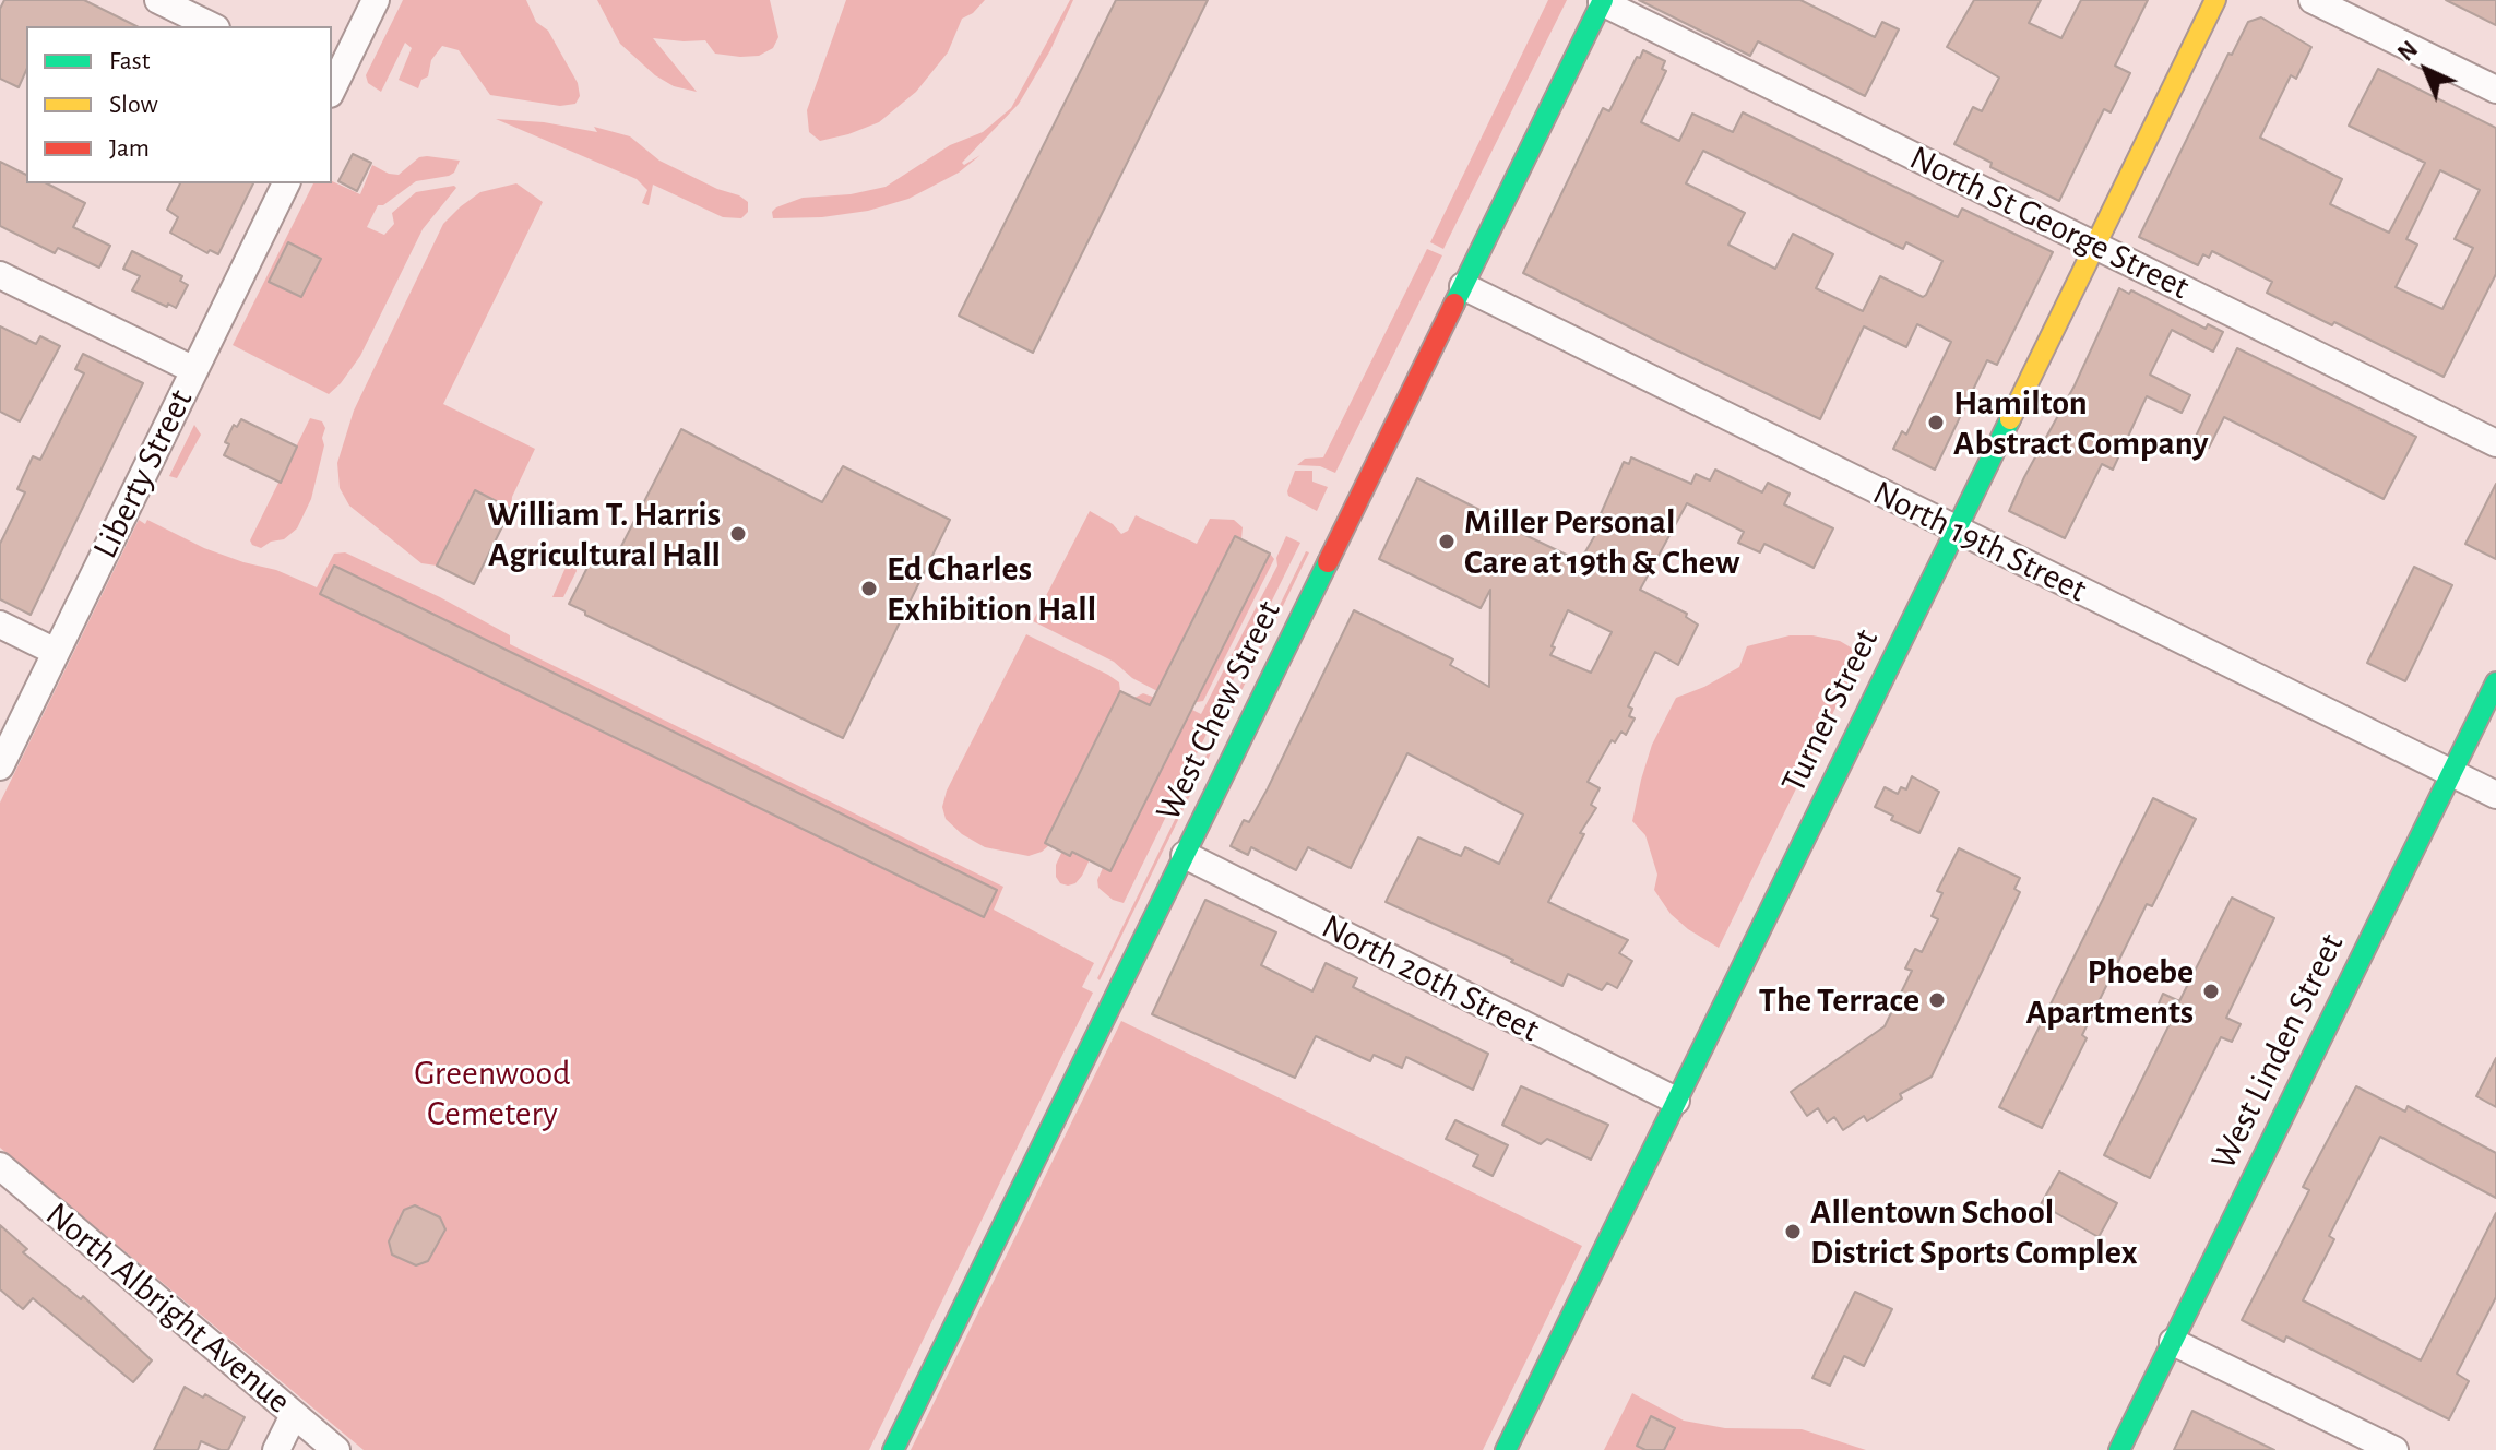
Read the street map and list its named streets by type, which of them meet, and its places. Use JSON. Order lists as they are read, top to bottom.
{
  "streets": {
    "street": [
      "North St George Street",
      "Liberty Street",
      "North 19th Street",
      "West Chew Street",
      "Turner Street",
      "North 20th Street",
      "West Linden Street",
      "North Albright Avenue"
    ]
  },
  "crossings": [
    ["North St George Street", "West Chew Street"],
    ["North St George Street", "Turner Street"],
    ["North 19th Street", "West Chew Street"],
    ["North 19th Street", "Turner Street"],
    ["North 19th Street", "West Linden Street"],
    ["West Chew Street", "North 20th Street"],
    ["Turner Street", "North 20th Street"]
  ],
  "parks": ["Greenwood Cemetery"],
  "places": [
    "Hamilton Abstract Company",
    "William T. Harris Agricultural Hall",
    "Miller Personal Care at 19th & Chew",
    "Ed Charles Exhibition Hall",
    "Phoebe Apartments",
    "The Terrace",
    "Allentown School District Sports Complex"
  ],
  "legend": ["Fast", "Slow", "Jam"],
  "north": "top left"
}
